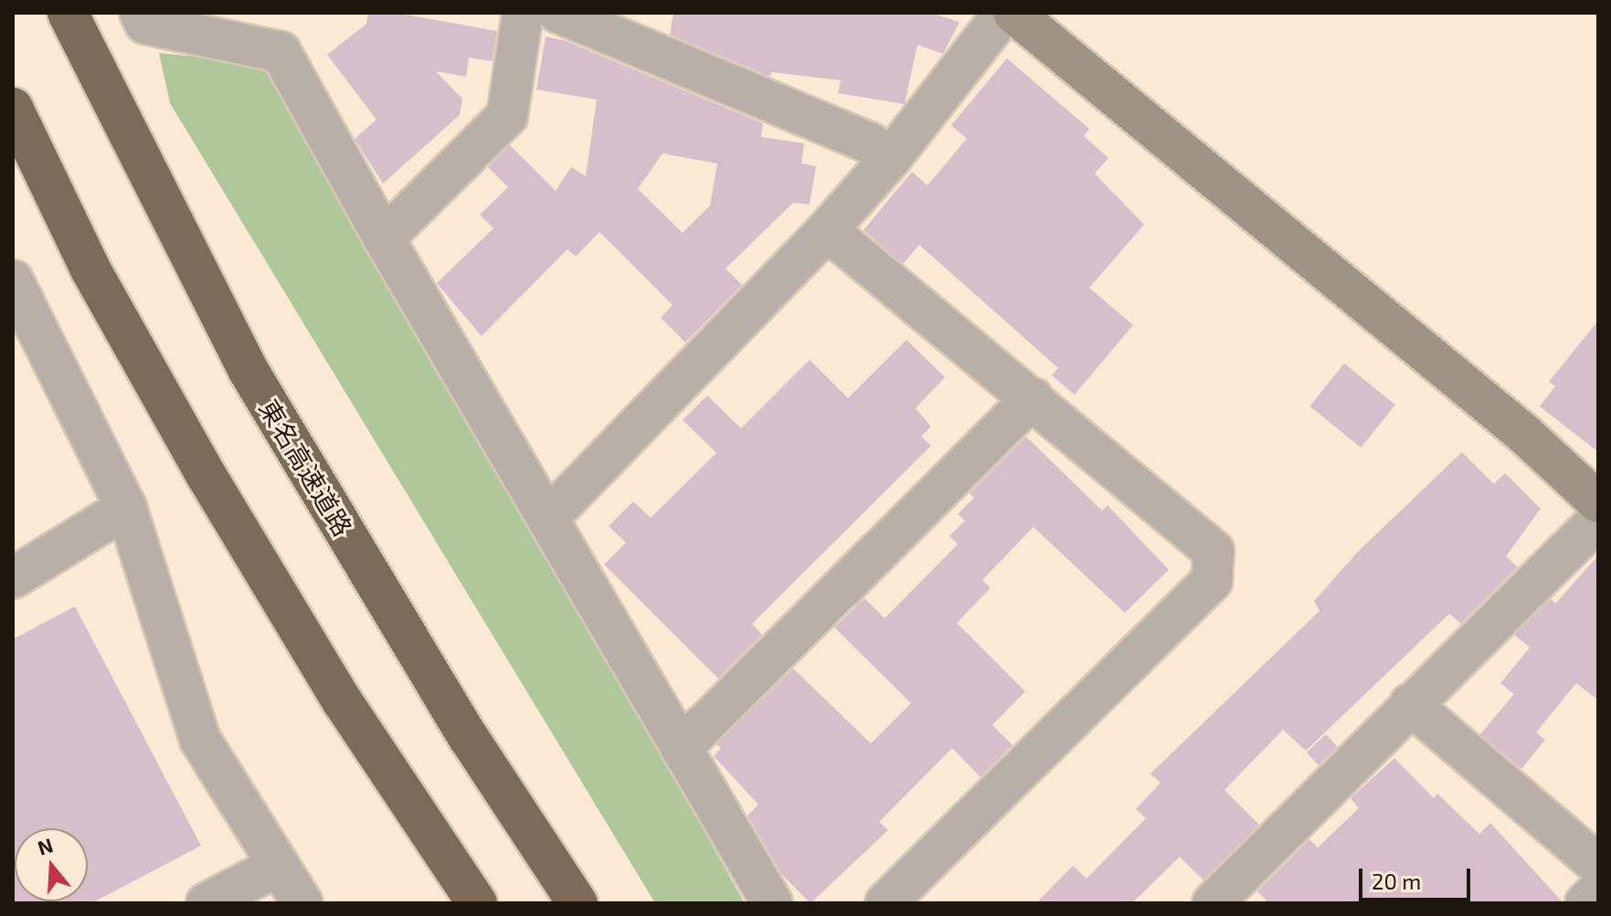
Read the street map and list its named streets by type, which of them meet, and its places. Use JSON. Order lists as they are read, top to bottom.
{
  "streets": {
    "highway": ["東名高速道路"]
  },
  "scale_bar": "20 m",
  "north": "top"
}
